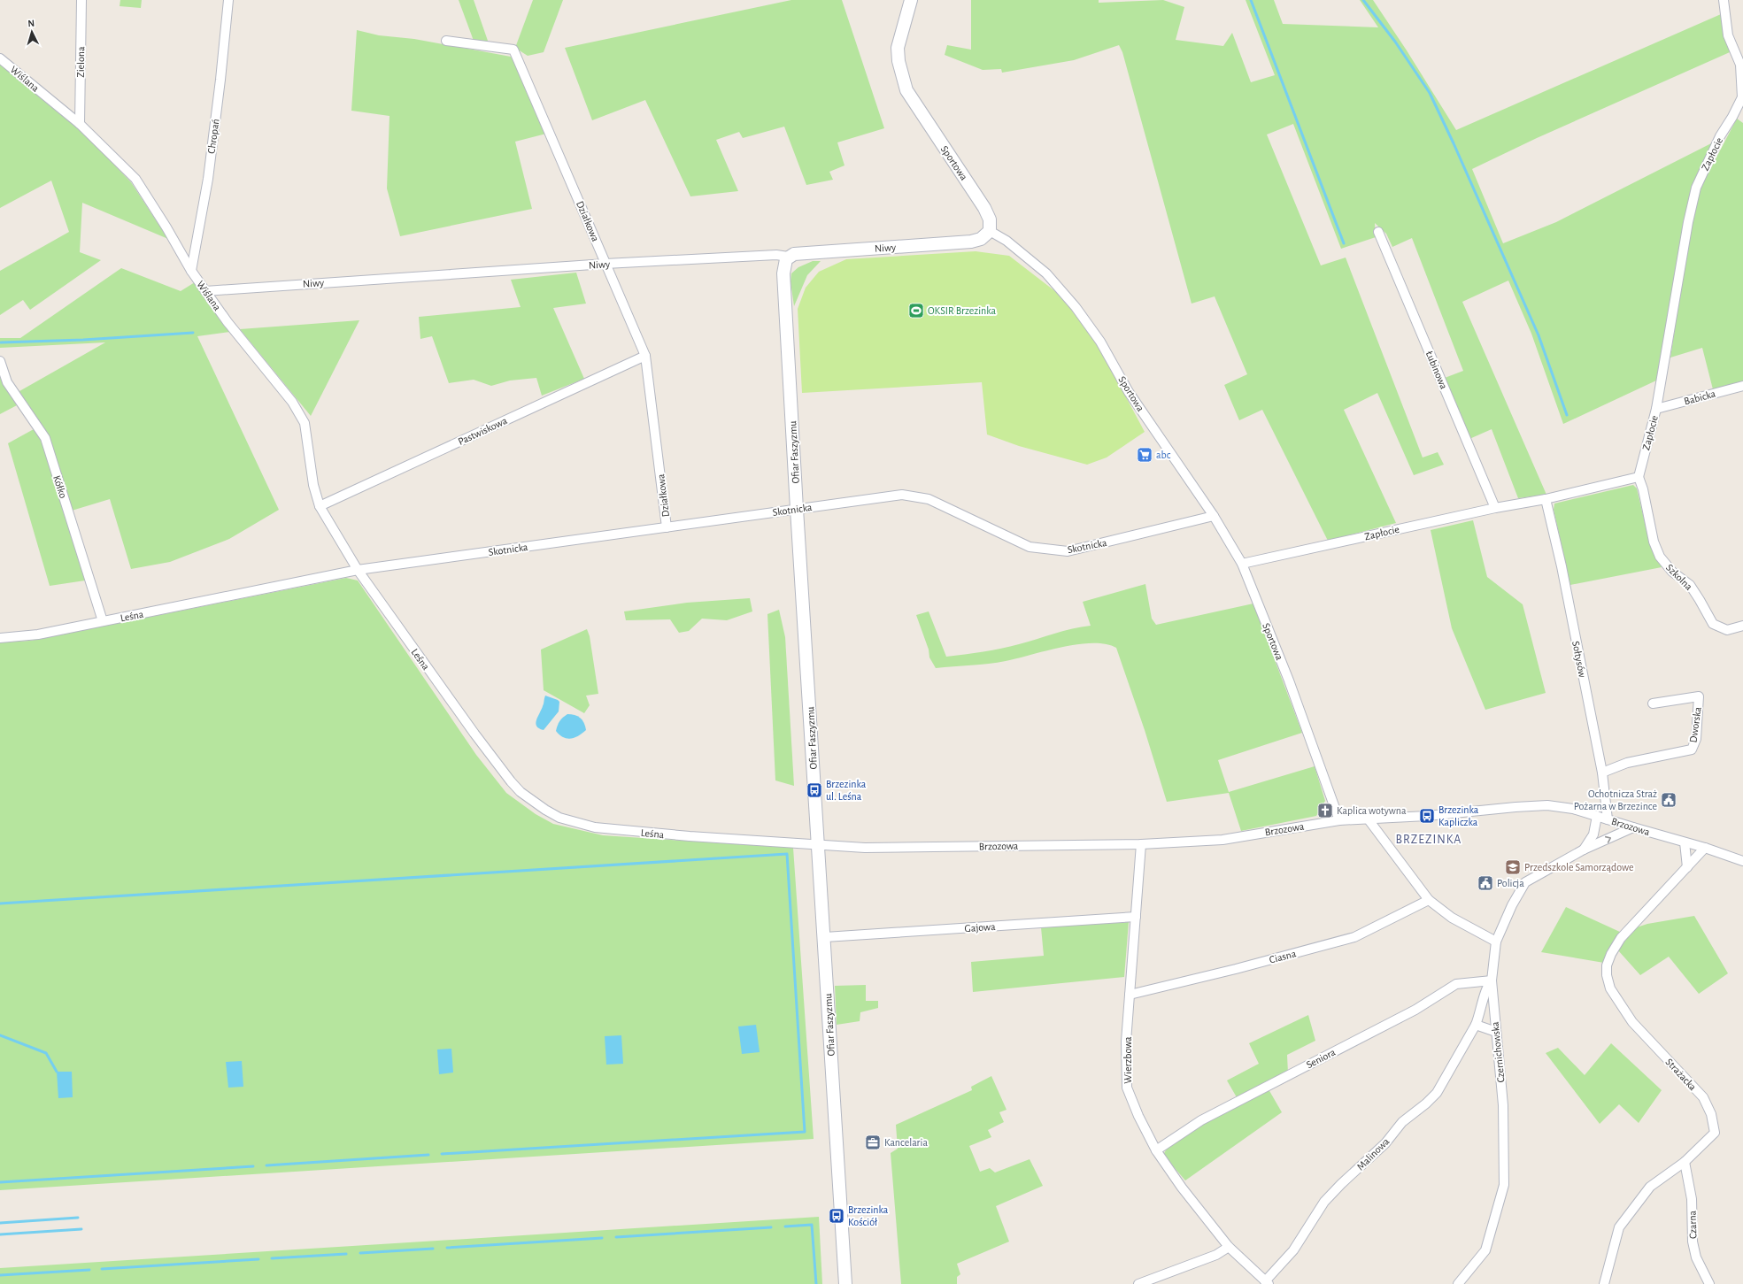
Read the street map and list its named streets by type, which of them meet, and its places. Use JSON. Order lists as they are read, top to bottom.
{
  "streets": {
    "street": [
      "Zielona",
      "Wiślana",
      "Chropań",
      "Zapłocie",
      "Sportowa",
      "Działkowa",
      "Niwy",
      "Łubinowa",
      "Babicka",
      "Pastwiskowa",
      "Ofiar Faszyzmu",
      "Kółko",
      "Skotnicka",
      "Szkolna",
      "Leśna",
      "Sołtysów",
      "Dworska",
      "Brzozowa",
      "Gajowa",
      "Ciasna",
      "Czernichowska",
      "Seniora",
      "Wierzbowa",
      "Strażacka",
      "Malinowa",
      "Czarna"
    ]
  },
  "crossings": [
    ["Zielona", "Wiślana"],
    ["Wiślana", "Chropań"],
    ["Wiślana", "Niwy"],
    ["Wiślana", "Pastwiskowa"],
    ["Wiślana", "Skotnicka"],
    ["Wiślana", "Leśna"],
    ["Zapłocie", "Sportowa"],
    ["Zapłocie", "Łubinowa"],
    ["Zapłocie", "Babicka"],
    ["Zapłocie", "Szkolna"],
    ["Zapłocie", "Sołtysów"],
    ["Sportowa", "Niwy"],
    ["Sportowa", "Skotnicka"],
    ["Sportowa", "Brzozowa"],
    ["Działkowa", "Niwy"],
    ["Działkowa", "Pastwiskowa"],
    ["Działkowa", "Skotnicka"],
    ["Niwy", "Ofiar Faszyzmu"],
    ["Ofiar Faszyzmu", "Skotnicka"],
    ["Ofiar Faszyzmu", "Leśna"],
    ["Ofiar Faszyzmu", "Brzozowa"],
    ["Ofiar Faszyzmu", "Gajowa"],
    ["Kółko", "Leśna"],
    ["Skotnicka", "Leśna"],
    ["Leśna", "Brzozowa"],
    ["Sołtysów", "Dworska"],
    ["Sołtysów", "Brzozowa"],
    ["Brzozowa", "Czernichowska"],
    ["Brzozowa", "Wierzbowa"],
    ["Brzozowa", "Strażacka"],
    ["Gajowa", "Wierzbowa"],
    ["Ciasna", "Wierzbowa"],
    ["Czernichowska", "Seniora"],
    ["Czernichowska", "Malinowa"],
    ["Seniora", "Wierzbowa"],
    ["Seniora", "Malinowa"],
    ["Wierzbowa", "Malinowa"],
    ["Strażacka", "Czarna"]
  ],
  "districts": ["BRZEZINKA"],
  "places": {
    "sports": ["OKSIR Brzezinka"],
    "supermarket": ["abc"],
    "bus stop": ["Brzezinka ul. Leśna", "Brzezinka Kapliczka", "Brzezinka Kościół"],
    "public building": ["Ochotnicza Straż Pożarna w Brzezince", "Policja"],
    "church": ["Kaplica wotywna"],
    "school or university": ["Przedszkole Samorządowe"],
    "office": ["Kancelaria"]
  },
  "north": "top"
}
